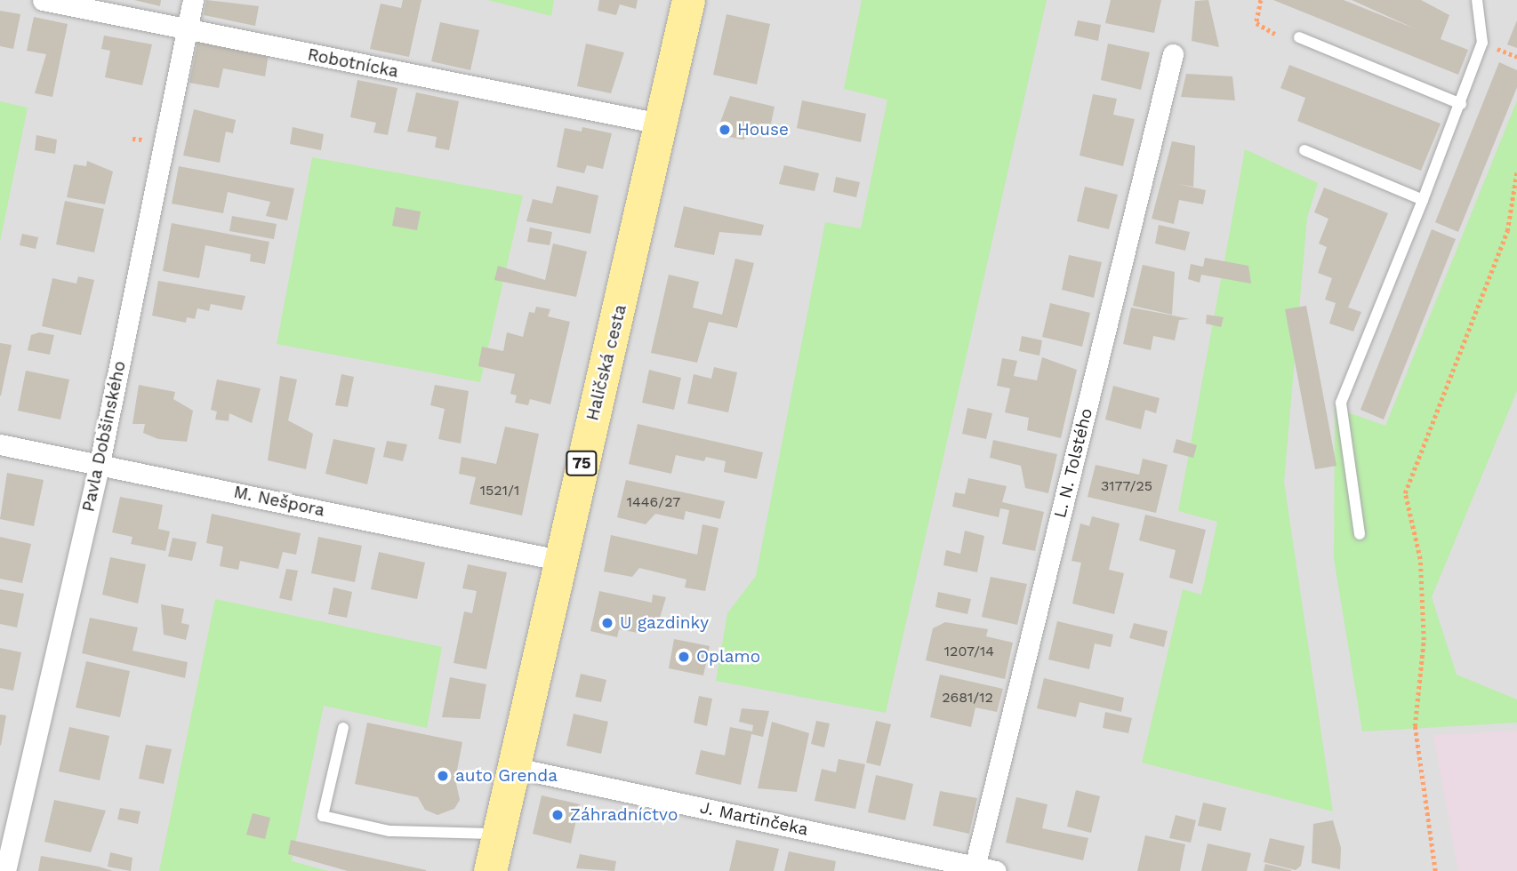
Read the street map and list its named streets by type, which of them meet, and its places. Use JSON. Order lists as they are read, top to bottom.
{
  "streets": {
    "main road": ["Haličská cesta", "75"],
    "street": [
      "Robotnícka",
      "Pavla Dobšinského",
      "L. N. Tolstého",
      "M. Nešpora",
      "J. Martinčeka"
    ]
  },
  "crossings": [
    ["Robotnícka", "Haličská cesta"],
    ["Robotnícka", "Pavla Dobšinského"],
    ["Haličská cesta", "M. Nešpora"],
    ["Haličská cesta", "J. Martinčeka"],
    ["Pavla Dobšinského", "M. Nešpora"],
    ["L. N. Tolstého", "J. Martinčeka"]
  ],
  "places": [
    "House",
    "U gazdinky",
    "Oplamo",
    "auto Grenda",
    "Záhradníctvo"
  ],
  "house_numbers": [
    "3177/25",
    "1521/1",
    "1446/27",
    "1207/14",
    "2681/12"
  ]
}
